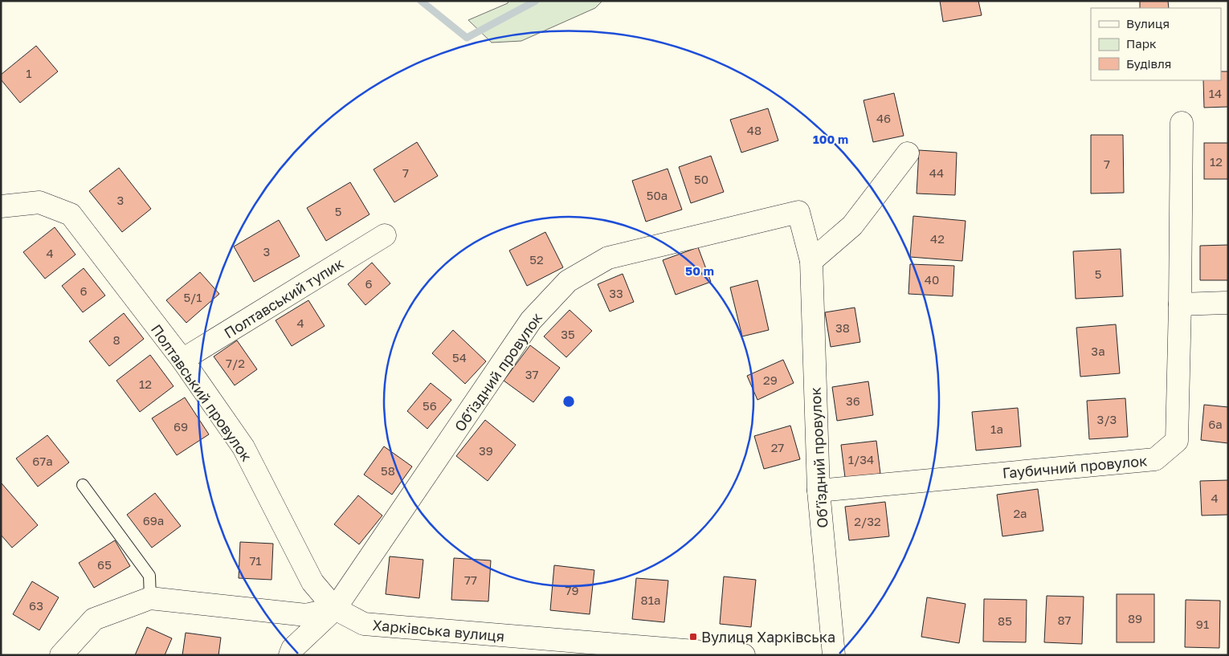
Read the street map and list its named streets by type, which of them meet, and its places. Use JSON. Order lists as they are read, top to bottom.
{
  "streets": {
    "street": [
      "Полтавський тупик",
      "Обʼїздний провулок",
      "Полтавський провулок",
      "Гаубичний провулок",
      "Харківська вулиця"
    ]
  },
  "crossings": [
    ["Полтавський тупик", "Полтавський провулок"],
    ["Обʼїздний провулок", "Полтавський провулок"],
    ["Обʼїздний провулок", "Гаубичний провулок"],
    ["Обʼїздний провулок", "Харківська вулиця"],
    ["Полтавський провулок", "Харківська вулиця"]
  ],
  "places": {
    "transit": ["Вулиця Харківська"]
  },
  "house_numbers": [
    "1",
    "14",
    "46",
    "48",
    "12",
    "7",
    "7",
    "44",
    "50",
    "50а",
    "3",
    "5",
    "42",
    "3",
    "4",
    "52",
    "5",
    "40",
    "6",
    "6",
    "33",
    "5/1",
    "4",
    "38",
    "35",
    "8",
    "3а",
    "54",
    "7/2",
    "37",
    "29",
    "12",
    "36",
    "56",
    "3/3",
    "6а",
    "69",
    "1а",
    "27",
    "39",
    "1/34",
    "67а",
    "58",
    "4",
    "2а",
    "69а",
    "2/32",
    "71",
    "65",
    "77",
    "79",
    "81а",
    "63",
    "89",
    "87",
    "85",
    "91"
  ],
  "legend": ["Вулиця", "Парк", "Будівля"],
  "rings": ["100 m", "50 m"]
}
